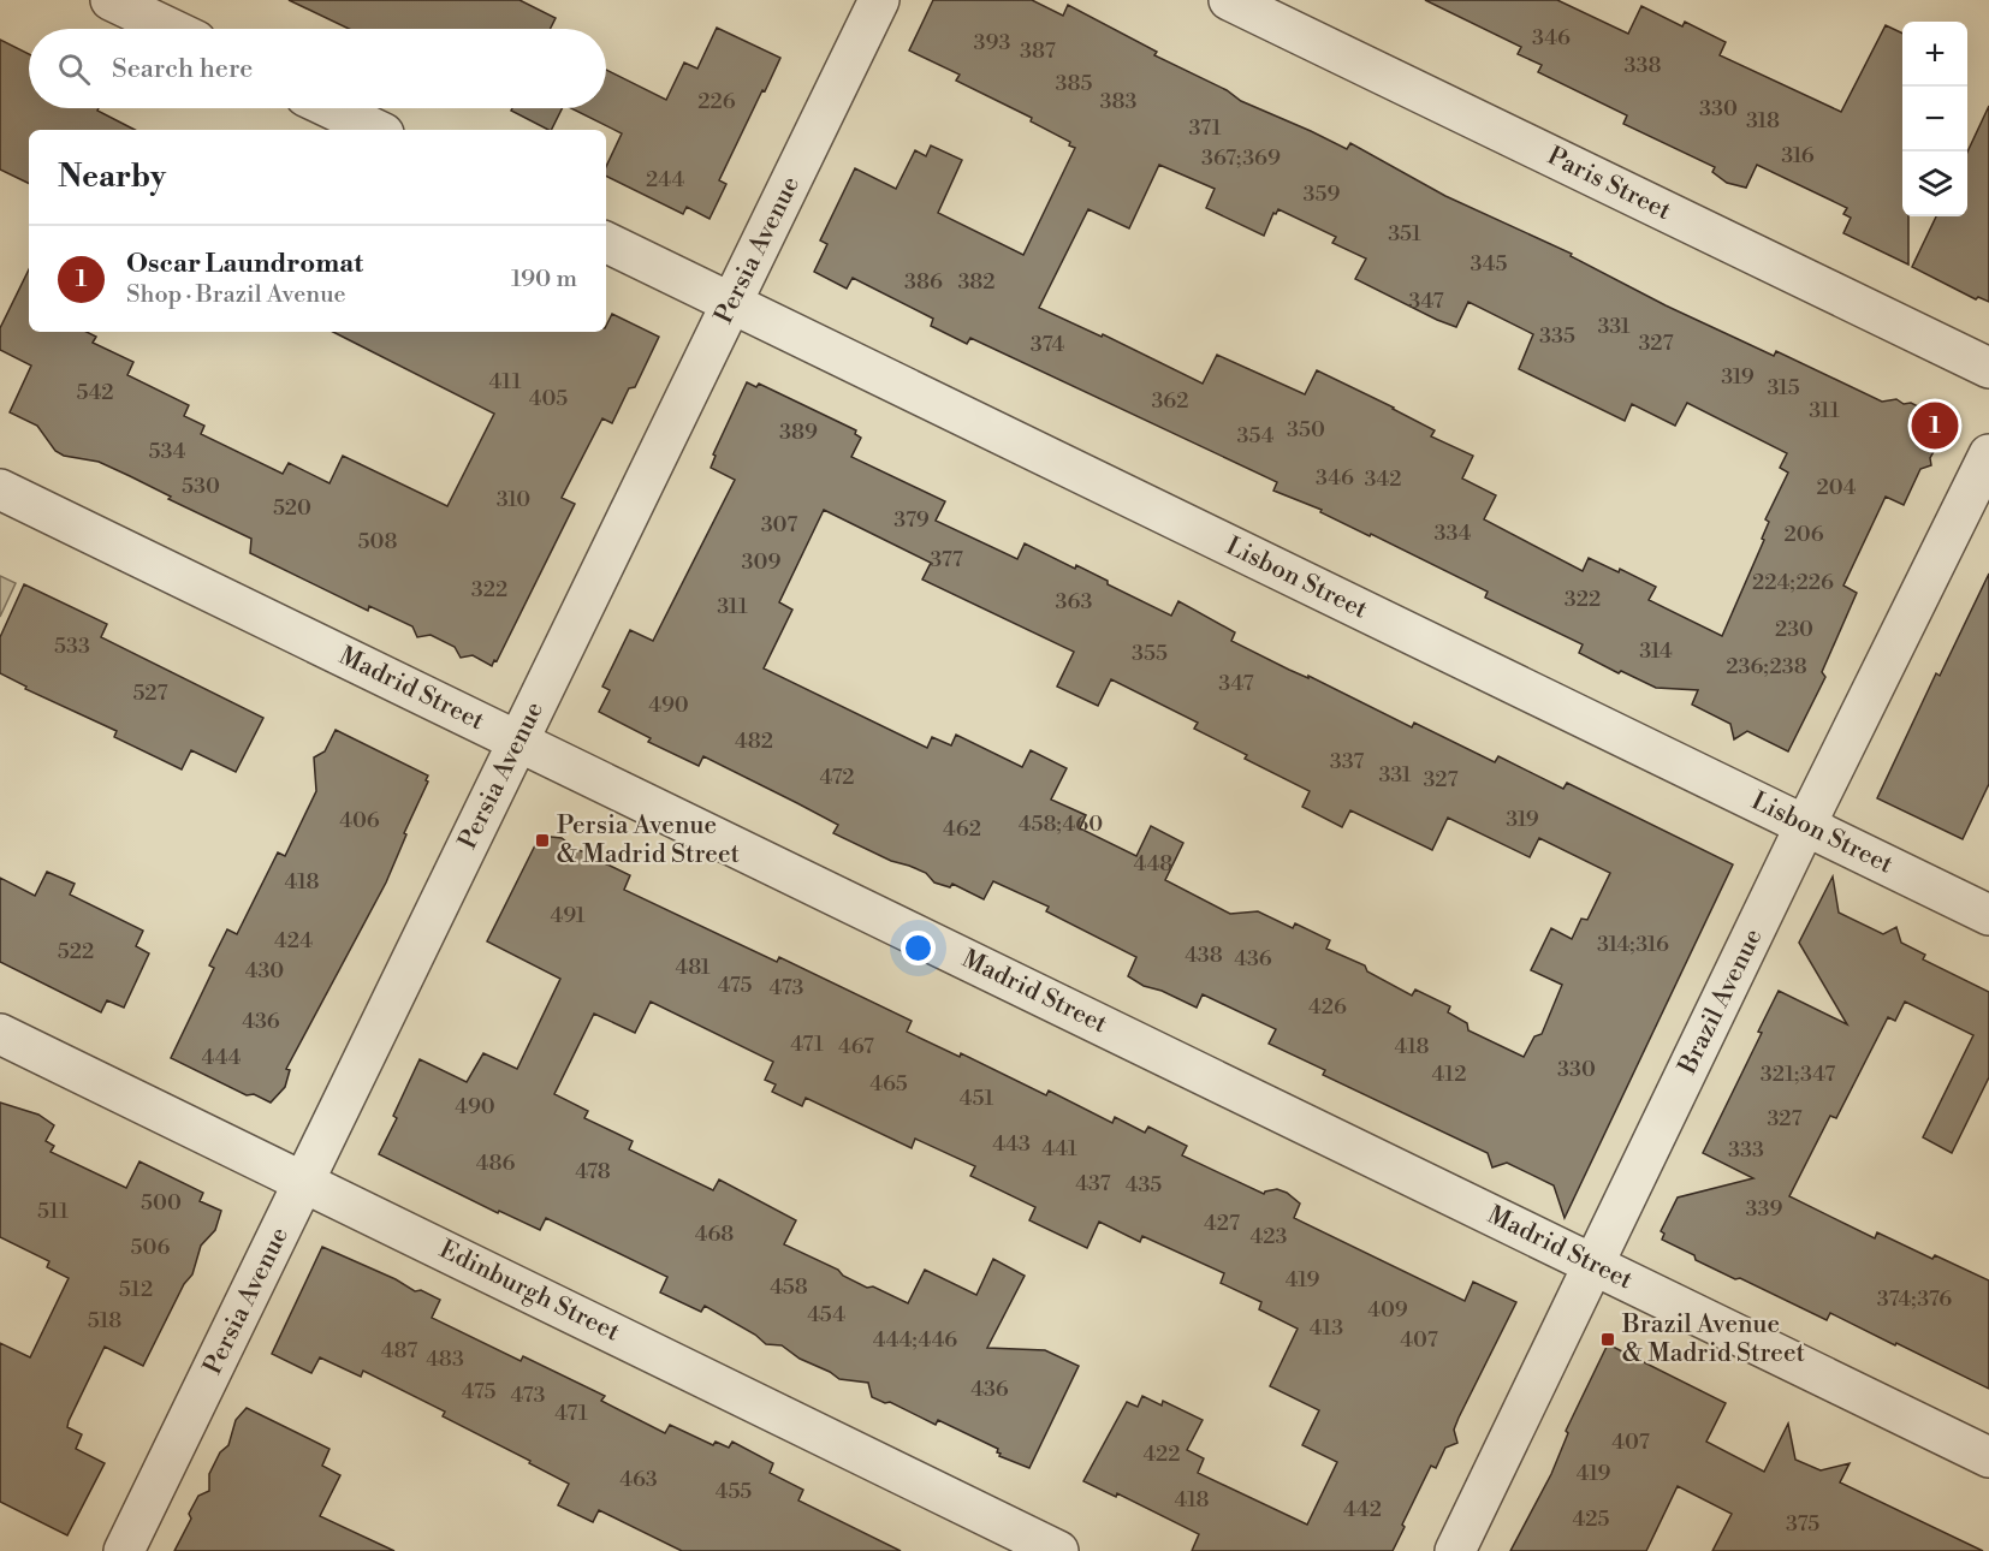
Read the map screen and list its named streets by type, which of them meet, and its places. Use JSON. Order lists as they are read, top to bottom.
{
  "streets": {
    "street": [
      "Paris Street",
      "Persia Avenue",
      "Lisbon Street",
      "Madrid Street",
      "Brazil Avenue",
      "Edinburgh Street"
    ]
  },
  "crossings": [
    ["Persia Avenue", "Lisbon Street"],
    ["Persia Avenue", "Madrid Street"],
    ["Persia Avenue", "Edinburgh Street"],
    ["Lisbon Street", "Brazil Avenue"],
    ["Madrid Street", "Brazil Avenue"]
  ],
  "places": {
    "transit": ["Persia Avenue & Madrid Street", "Brazil Avenue & Madrid Street"]
  },
  "house_numbers": [
    "346",
    "393",
    "387",
    "338",
    "385",
    "226",
    "383",
    "330",
    "318",
    "371",
    "316",
    "367;369",
    "244",
    "359",
    "351",
    "345",
    "386",
    "382",
    "347",
    "331",
    "335",
    "327",
    "374",
    "319",
    "411",
    "315",
    "542",
    "405",
    "362",
    "311",
    "350",
    "389",
    "354",
    "534",
    "346",
    "342",
    "530",
    "204",
    "310",
    "520",
    "379",
    "307",
    "334",
    "206",
    "508",
    "377",
    "309",
    "224;226",
    "322",
    "322",
    "363",
    "311",
    "230",
    "533",
    "314",
    "355",
    "236;238",
    "347",
    "527",
    "490",
    "482",
    "337",
    "331",
    "472",
    "327",
    "319",
    "406",
    "458;460",
    "462",
    "448",
    "418",
    "491",
    "424",
    "314;316",
    "522",
    "438",
    "436",
    "481",
    "430",
    "475",
    "473",
    "426",
    "436",
    "471",
    "467",
    "418",
    "444",
    "330",
    "412",
    "321;347",
    "465",
    "451",
    "490",
    "327",
    "443",
    "441",
    "333",
    "486",
    "478",
    "437",
    "435",
    "500",
    "339",
    "511",
    "427",
    "468",
    "423",
    "506",
    "419",
    "458",
    "512",
    "374;376",
    "409",
    "454",
    "518",
    "413",
    "444;446",
    "407",
    "487",
    "483",
    "436",
    "475",
    "473",
    "471",
    "407",
    "422",
    "419",
    "463",
    "455",
    "418",
    "442",
    "425",
    "375"
  ],
  "page": {
    "map_buttons": ["+", "−"],
    "search": "Search here",
    "heading": "Nearby",
    "list": [
      {
        "mark": "1",
        "name": "Oscar Laundromat",
        "note": "Shop · Brazil Avenue",
        "value": "190 m"
      }
    ],
    "pins": "1"
  }
}
